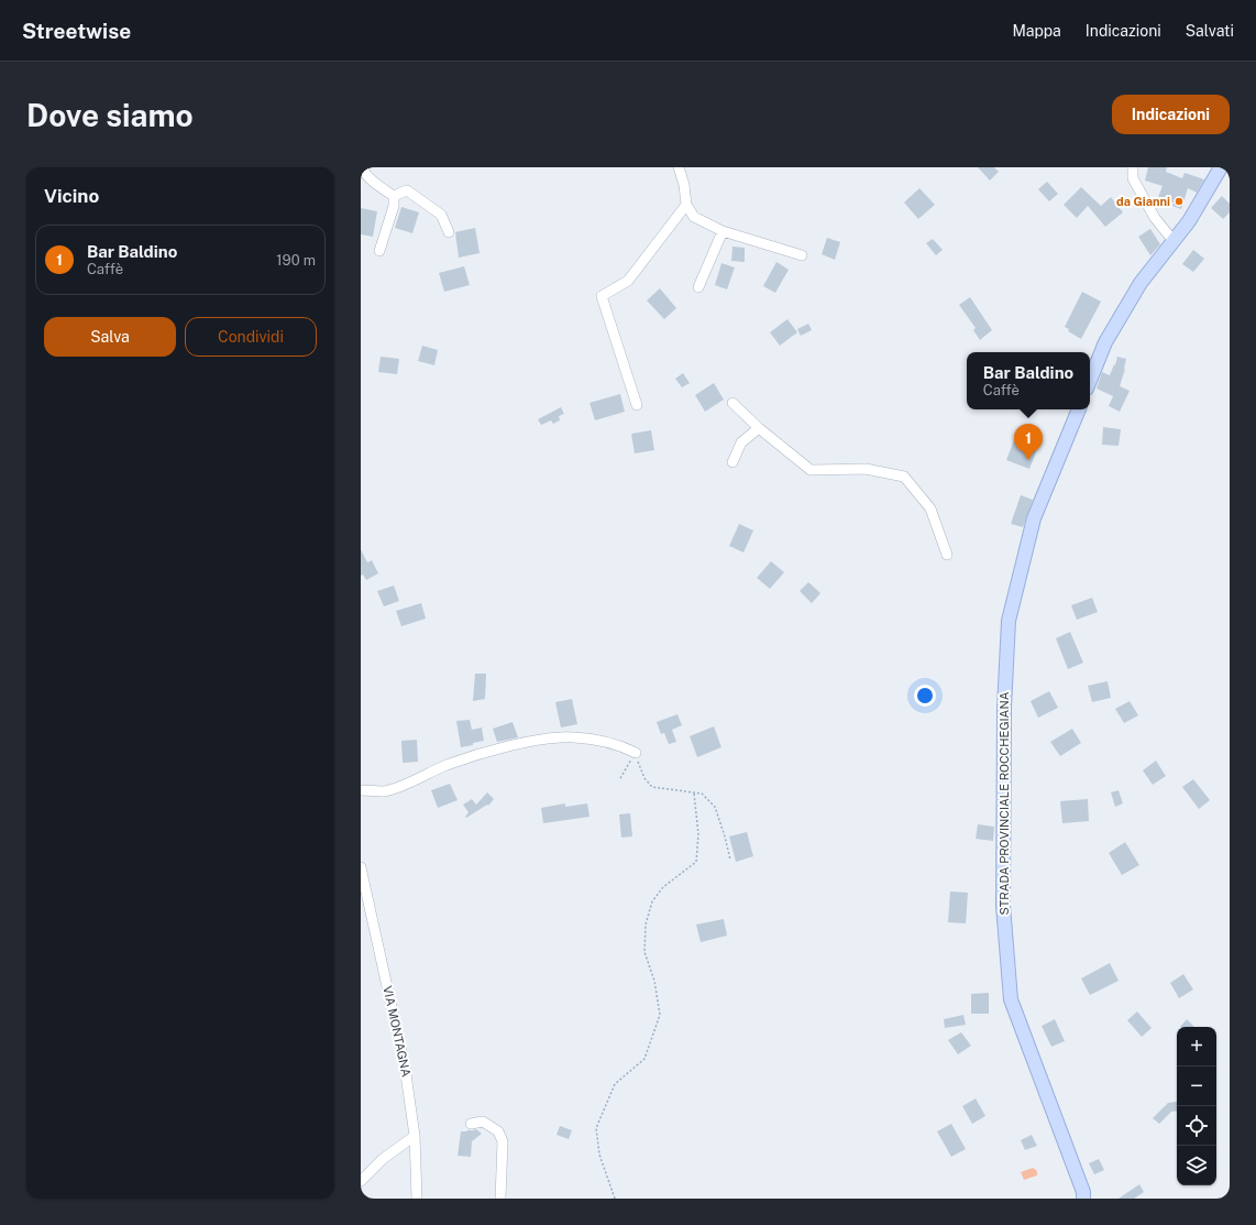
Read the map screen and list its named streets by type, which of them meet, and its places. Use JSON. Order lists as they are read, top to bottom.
{
  "streets": {
    "main road": ["STRADA PROVINCIALE ROCCHEGIANA"],
    "street": ["VIA MONTAGNA"]
  },
  "places": ["da Gianni"],
  "page": {
    "header": "Streetwise",
    "nav": ["Mappa", "Indicazioni", "Salvati"],
    "buttons": [
      "Indicazioni",
      ["Salva", "Condividi"]
    ],
    "title": "Dove siamo",
    "heading": "Vicino",
    "list": [
      {
        "mark": "1",
        "name": "Bar Baldino",
        "note": "Caffè",
        "value": "190 m"
      }
    ],
    "popup": ["Bar Baldino", "Caffè"],
    "pins": "1",
    "map_buttons": ["+", "−"]
  }
}
